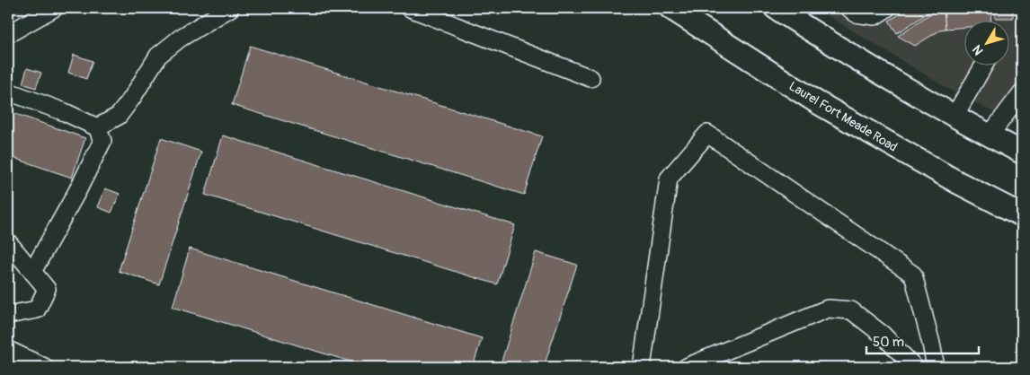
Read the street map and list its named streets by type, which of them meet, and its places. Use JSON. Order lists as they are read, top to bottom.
{
  "streets": {
    "main road": ["Laurel Fort Meade Road"]
  },
  "scale_bar": "50 m",
  "north": "bottom left"
}
